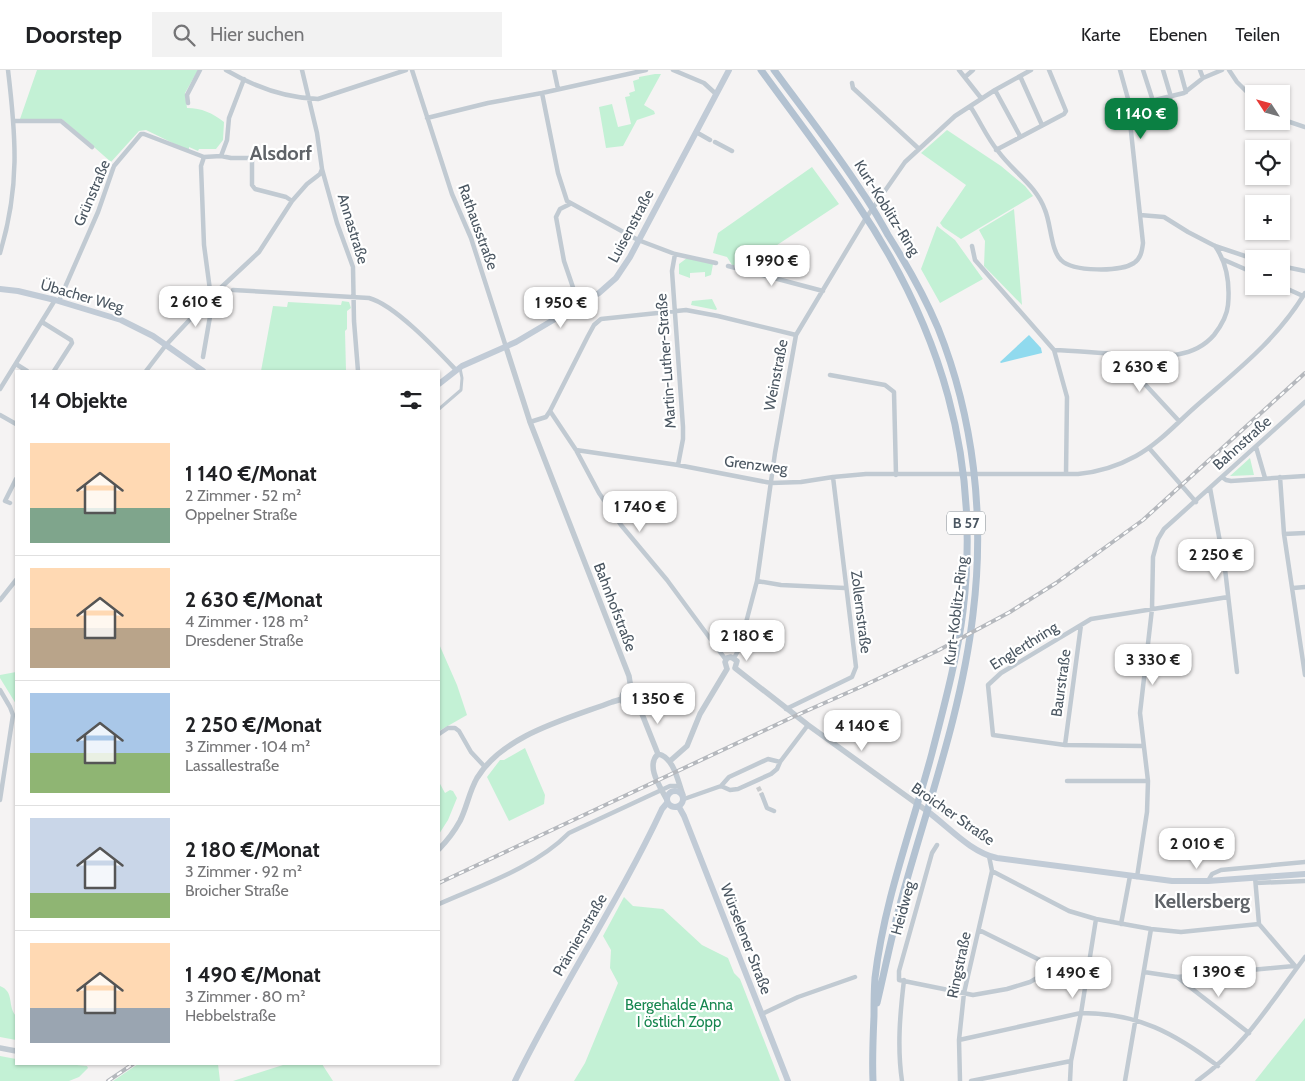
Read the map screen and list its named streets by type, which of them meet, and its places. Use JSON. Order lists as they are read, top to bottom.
{
  "streets": {
    "main road": [
      "Kurt-Koblitz-Ring",
      "Luisenstraße",
      "Übacher Weg",
      "B 57",
      "Broicher Straße",
      "Prämienstraße",
      "Würselener Straße"
    ],
    "street": [
      "Grünstraße",
      "Rathausstraße",
      "Annastraße",
      "Martin-Luther-Straße",
      "Weinstraße",
      "Bahnstraße",
      "Grenzweg",
      "Bahnhofstraße",
      "Zollernstraße",
      "Englerthring",
      "Baurstraße",
      "Heidweg",
      "Ringstraße"
    ]
  },
  "crossings": [
    ["Grünstraße", "Übacher Weg"],
    ["Kurt-Koblitz-Ring", "Weinstraße"],
    ["Kurt-Koblitz-Ring", "Grenzweg"],
    ["Kurt-Koblitz-Ring", "Broicher Straße"],
    ["Luisenstraße", "Rathausstraße"],
    ["Rathausstraße", "Bahnhofstraße"],
    ["Martin-Luther-Straße", "Grenzweg"],
    ["Weinstraße", "Grenzweg"],
    ["Weinstraße", "Broicher Straße"],
    ["Bahnstraße", "Englerthring"],
    ["Bahnstraße", "Broicher Straße"],
    ["Grenzweg", "Zollernstraße"],
    ["Zollernstraße", "Broicher Straße"],
    ["Englerthring", "Baurstraße"],
    ["Broicher Straße", "Ringstraße"],
    ["Prämienstraße", "Würselener Straße"]
  ],
  "districts": ["Alsdorf", "Kellersberg"],
  "parks": ["Bergehalde Anna I östlich Zopp"],
  "north": "top left",
  "page": {
    "header": "Doorstep",
    "search": "Hier suchen",
    "nav": ["Karte", "Ebenen", "Teilen"],
    "map_buttons": ["+", "−"],
    "price": [
      "1 140 €",
      "1 990 €",
      "2 610 €",
      "1 950 €",
      "2 630 €",
      "1 740 €",
      "2 250 €",
      "2 180 €",
      "3 330 €",
      "1 350 €",
      "4 140 €",
      "2 010 €",
      "1 390 €",
      "1 490 €"
    ],
    "heading": "14 Objekte",
    "list": [
      {
        "name": "1 140 €/Monat",
        "note": "2 Zimmer · 52 m² · Oppelner Straße"
      },
      {
        "name": "2 630 €/Monat",
        "note": "4 Zimmer · 128 m² · Dresdener Straße"
      },
      {
        "name": "2 250 €/Monat",
        "note": "3 Zimmer · 104 m² · Lassallestraße"
      },
      {
        "name": "2 180 €/Monat",
        "note": "3 Zimmer · 92 m² · Broicher Straße"
      },
      {
        "name": "1 490 €/Monat",
        "note": "3 Zimmer · 80 m² · Hebbelstraße"
      }
    ]
  }
}
